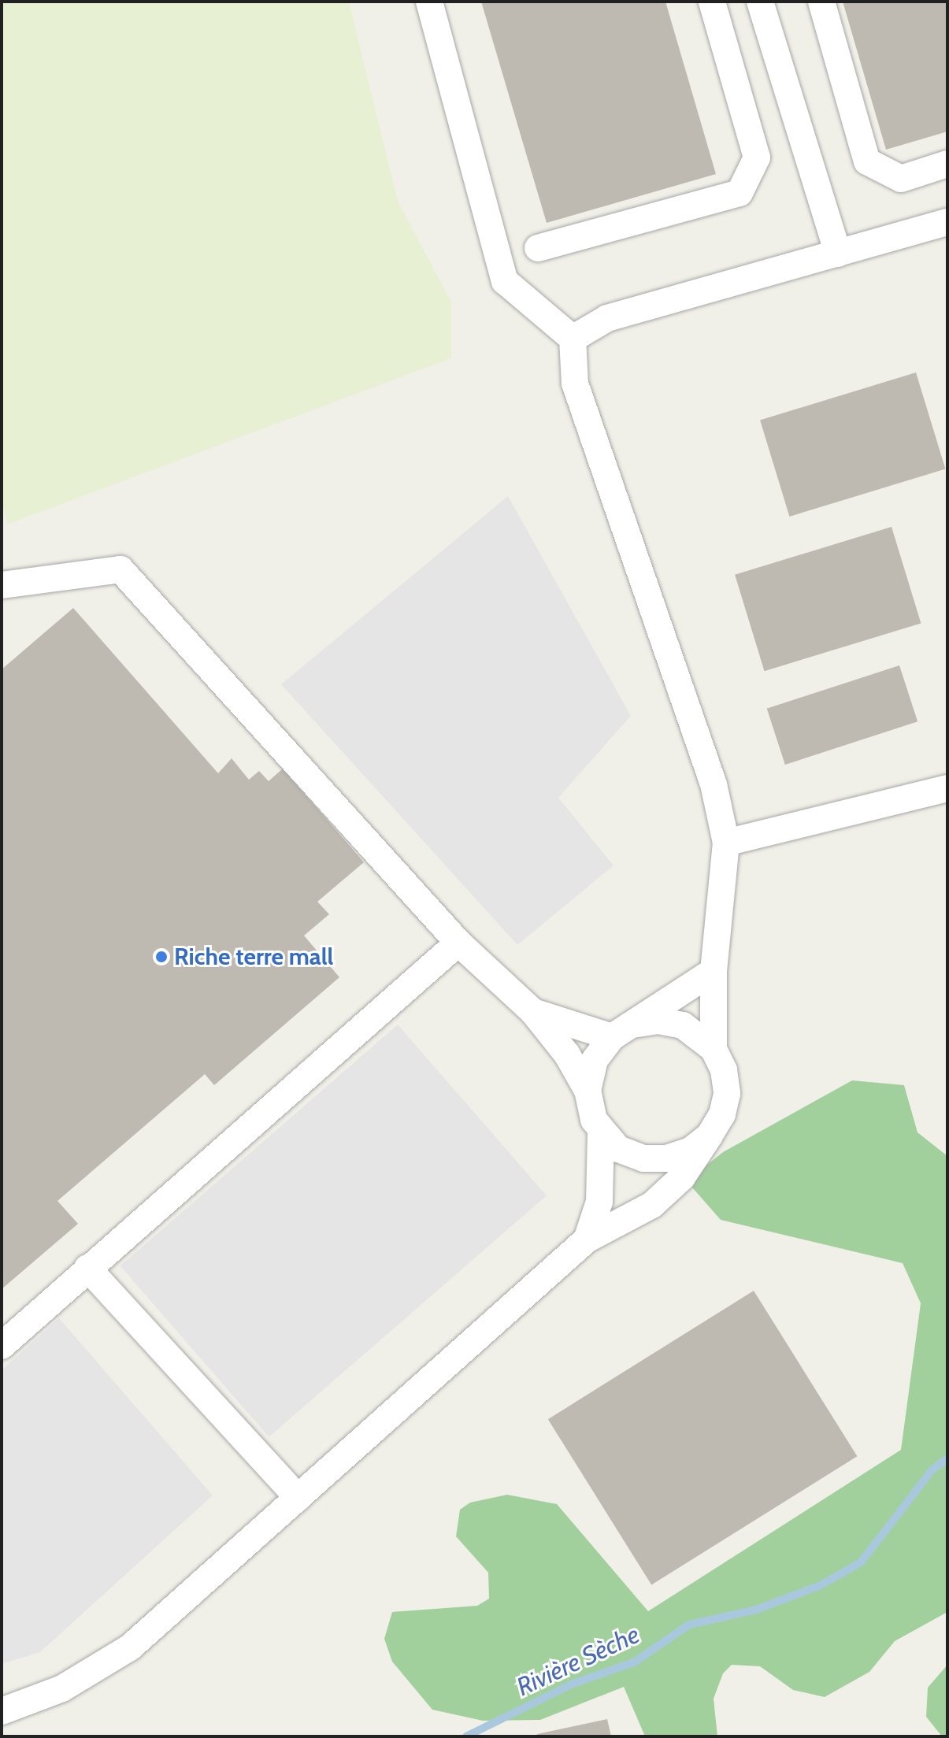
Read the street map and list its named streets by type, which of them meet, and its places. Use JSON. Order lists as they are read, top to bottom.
{
  "water": ["Rivière Sèche"],
  "places": ["Riche terre mall"]
}
